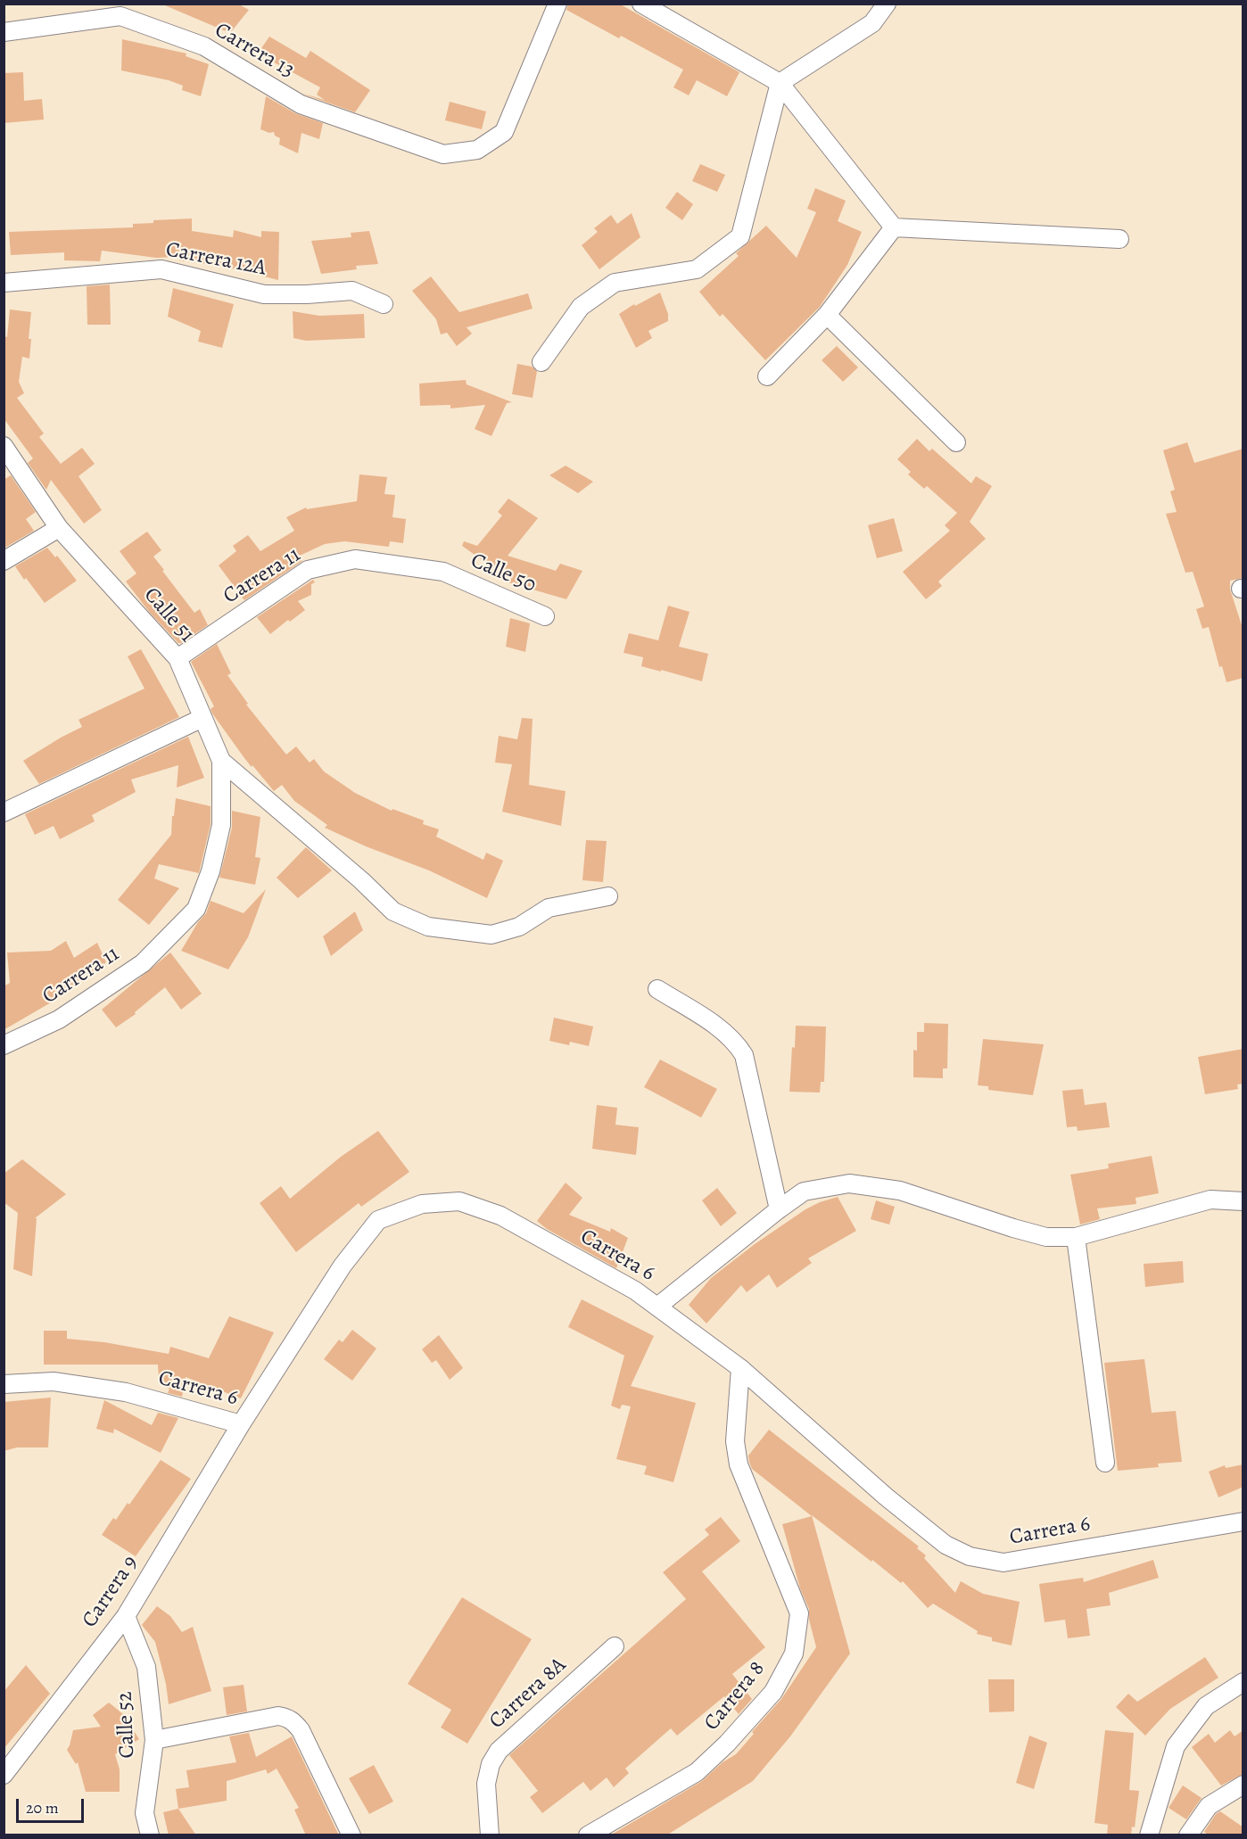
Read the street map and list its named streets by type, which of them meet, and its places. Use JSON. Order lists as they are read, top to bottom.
{
  "streets": {
    "street": [
      "Carrera 13",
      "Carrera 12A",
      "Calle 50",
      "Carrera 11",
      "Calle 51",
      "Carrera 6",
      "Carrera 9",
      "Carrera 8A",
      "Carrera 8",
      "Calle 52"
    ]
  },
  "crossings": [
    ["Calle 50", "Carrera 11"],
    ["Carrera 11", "Calle 51"],
    ["Carrera 6", "Carrera 9"],
    ["Carrera 6", "Carrera 8"],
    ["Carrera 9", "Calle 52"]
  ],
  "scale_bar": "20 m"
}
